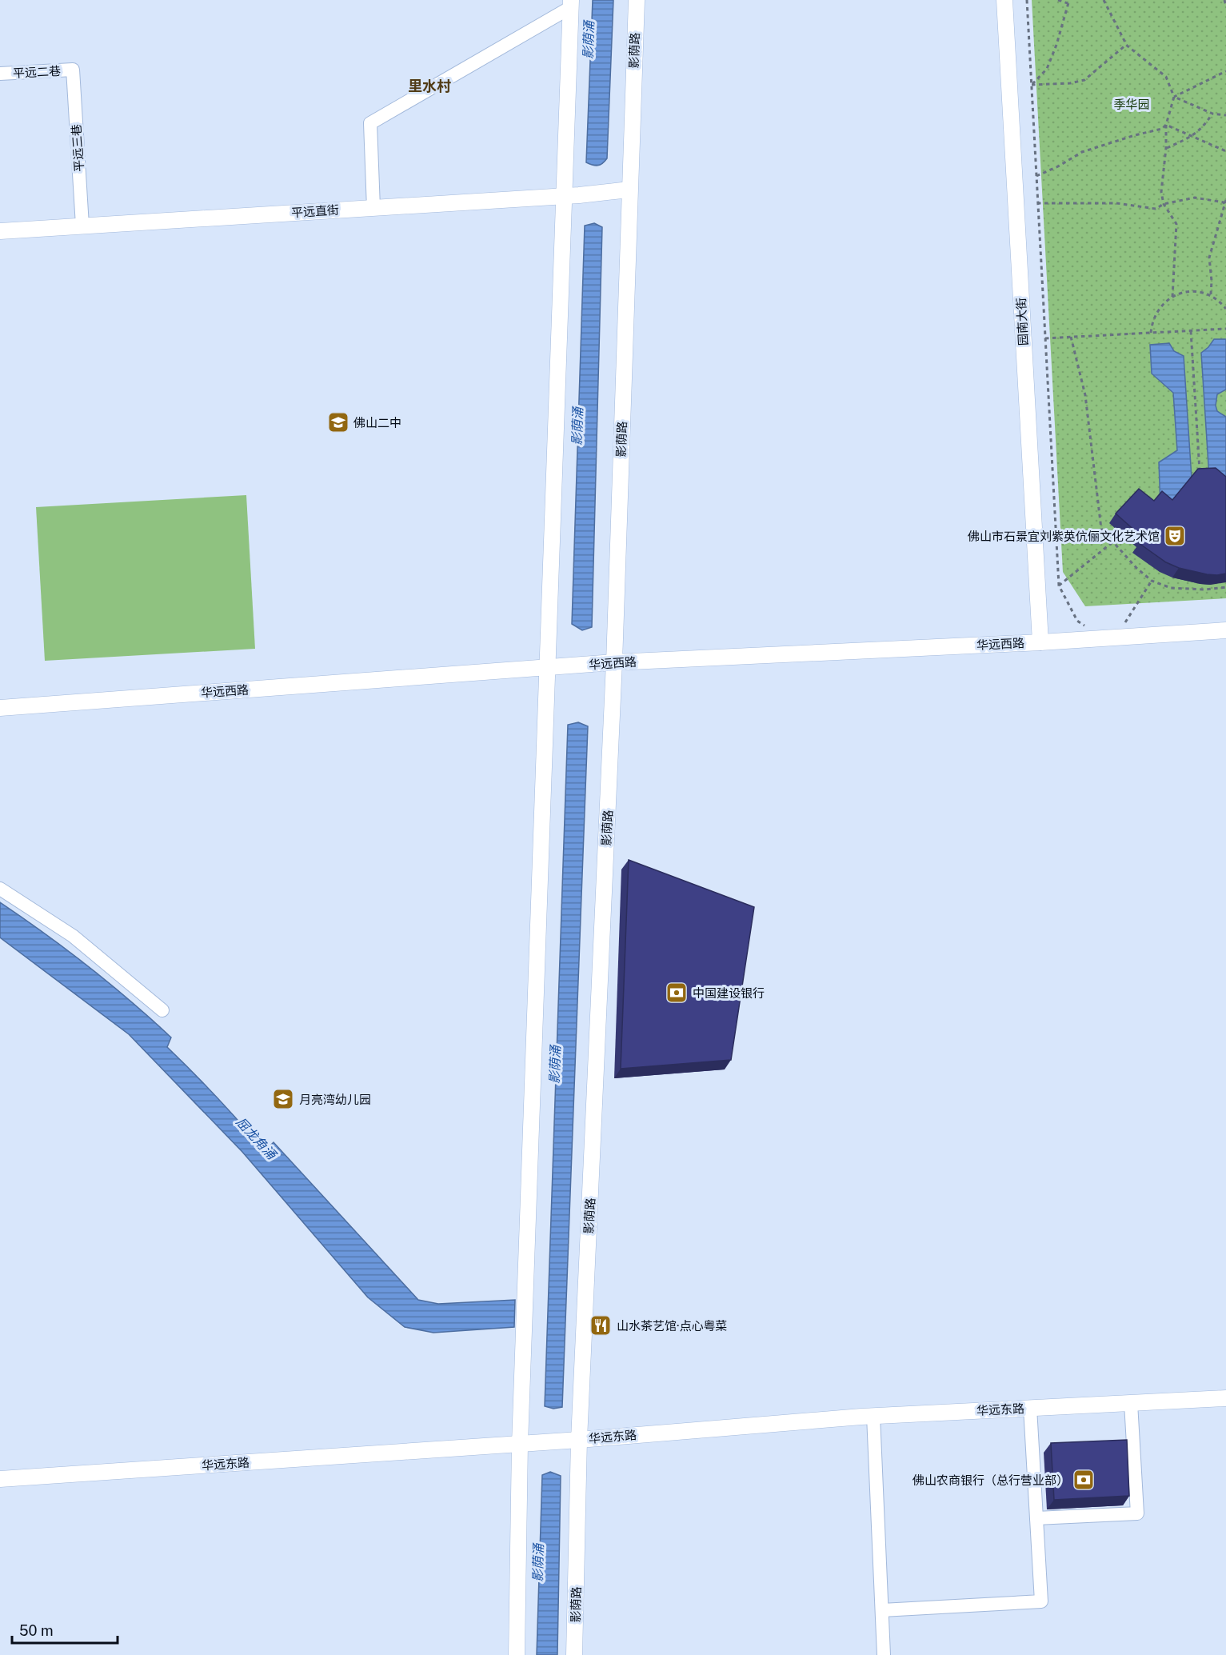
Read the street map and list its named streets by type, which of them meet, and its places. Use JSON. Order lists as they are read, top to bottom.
{
  "streets": {
    "street": [
      "影荫路",
      "平远二巷",
      "平远三巷",
      "平远直街",
      "园南大街",
      "华远西路",
      "华远东路"
    ]
  },
  "crossings": [
    ["影荫路", "平远直街"],
    ["影荫路", "华远西路"],
    ["影荫路", "华远东路"],
    ["平远二巷", "平远三巷"],
    ["平远三巷", "平远直街"],
    ["园南大街", "华远西路"]
  ],
  "districts": ["里水村"],
  "water": ["影荫涌", "屈龙角涌"],
  "parks": ["季华园"],
  "places": {
    "school or university": ["佛山二中", "月亮湾幼儿园"],
    "theatre": ["佛山市石景宜刘紫英伉俪文化艺术馆"],
    "bank": ["中国建设银行", "佛山农商银行（总行营业部）"],
    "restaurant": ["山水茶艺馆·点心粤菜"]
  },
  "scale_bar": "50 m"
}
